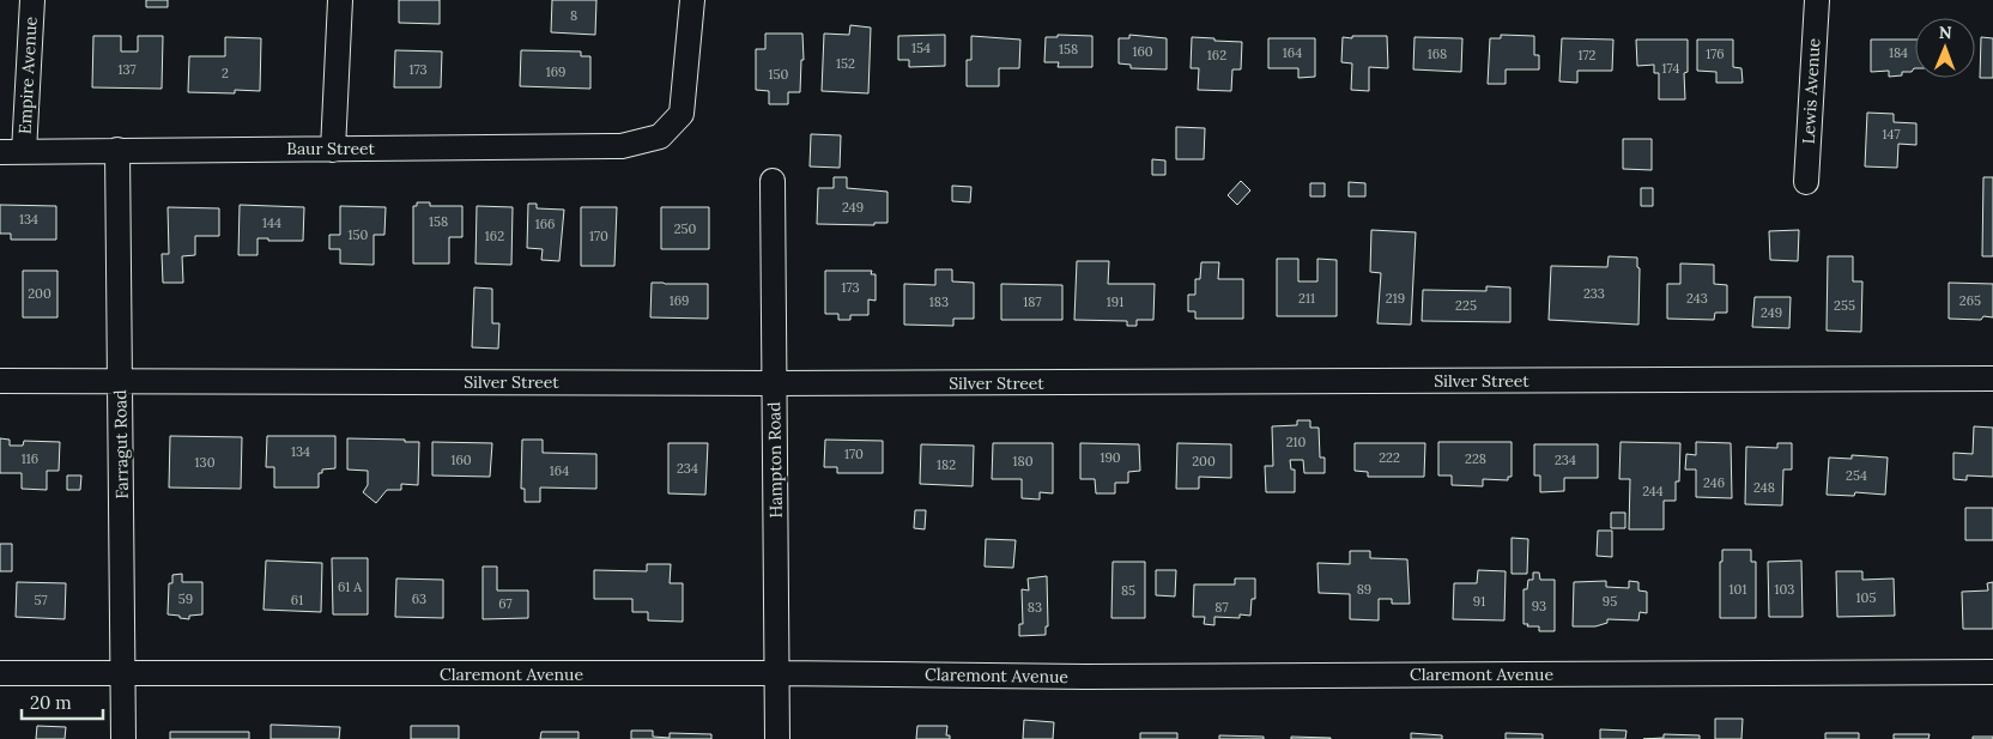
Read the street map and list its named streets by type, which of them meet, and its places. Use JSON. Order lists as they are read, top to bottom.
{
  "streets": {
    "street": [
      "Empire Avenue",
      "Lewis Avenue",
      "Baur Street",
      "Silver Street",
      "Farragut Road",
      "Hampton Road",
      "Claremont Avenue"
    ]
  },
  "crossings": [
    ["Empire Avenue", "Baur Street"],
    ["Baur Street", "Farragut Road"],
    ["Silver Street", "Farragut Road"],
    ["Silver Street", "Hampton Road"],
    ["Farragut Road", "Claremont Avenue"],
    ["Hampton Road", "Claremont Avenue"]
  ],
  "house_numbers": [
    "8",
    "154",
    "158",
    "160",
    "164",
    "184",
    "168",
    "176",
    "162",
    "172",
    "152",
    "174",
    "137",
    "173",
    "169",
    "2",
    "150",
    "147",
    "249",
    "134",
    "158",
    "144",
    "166",
    "250",
    "150",
    "162",
    "170",
    "173",
    "200",
    "233",
    "211",
    "219",
    "243",
    "169",
    "265",
    "183",
    "187",
    "191",
    "225",
    "255",
    "249",
    "210",
    "134",
    "170",
    "190",
    "222",
    "116",
    "228",
    "160",
    "234",
    "180",
    "200",
    "130",
    "182",
    "234",
    "164",
    "254",
    "246",
    "248",
    "244",
    "61 A",
    "89",
    "101",
    "103",
    "85",
    "105",
    "59",
    "63",
    "57",
    "61",
    "91",
    "95",
    "67",
    "93",
    "83",
    "87"
  ],
  "scale_bar": "20 m",
  "north": "top"
}
